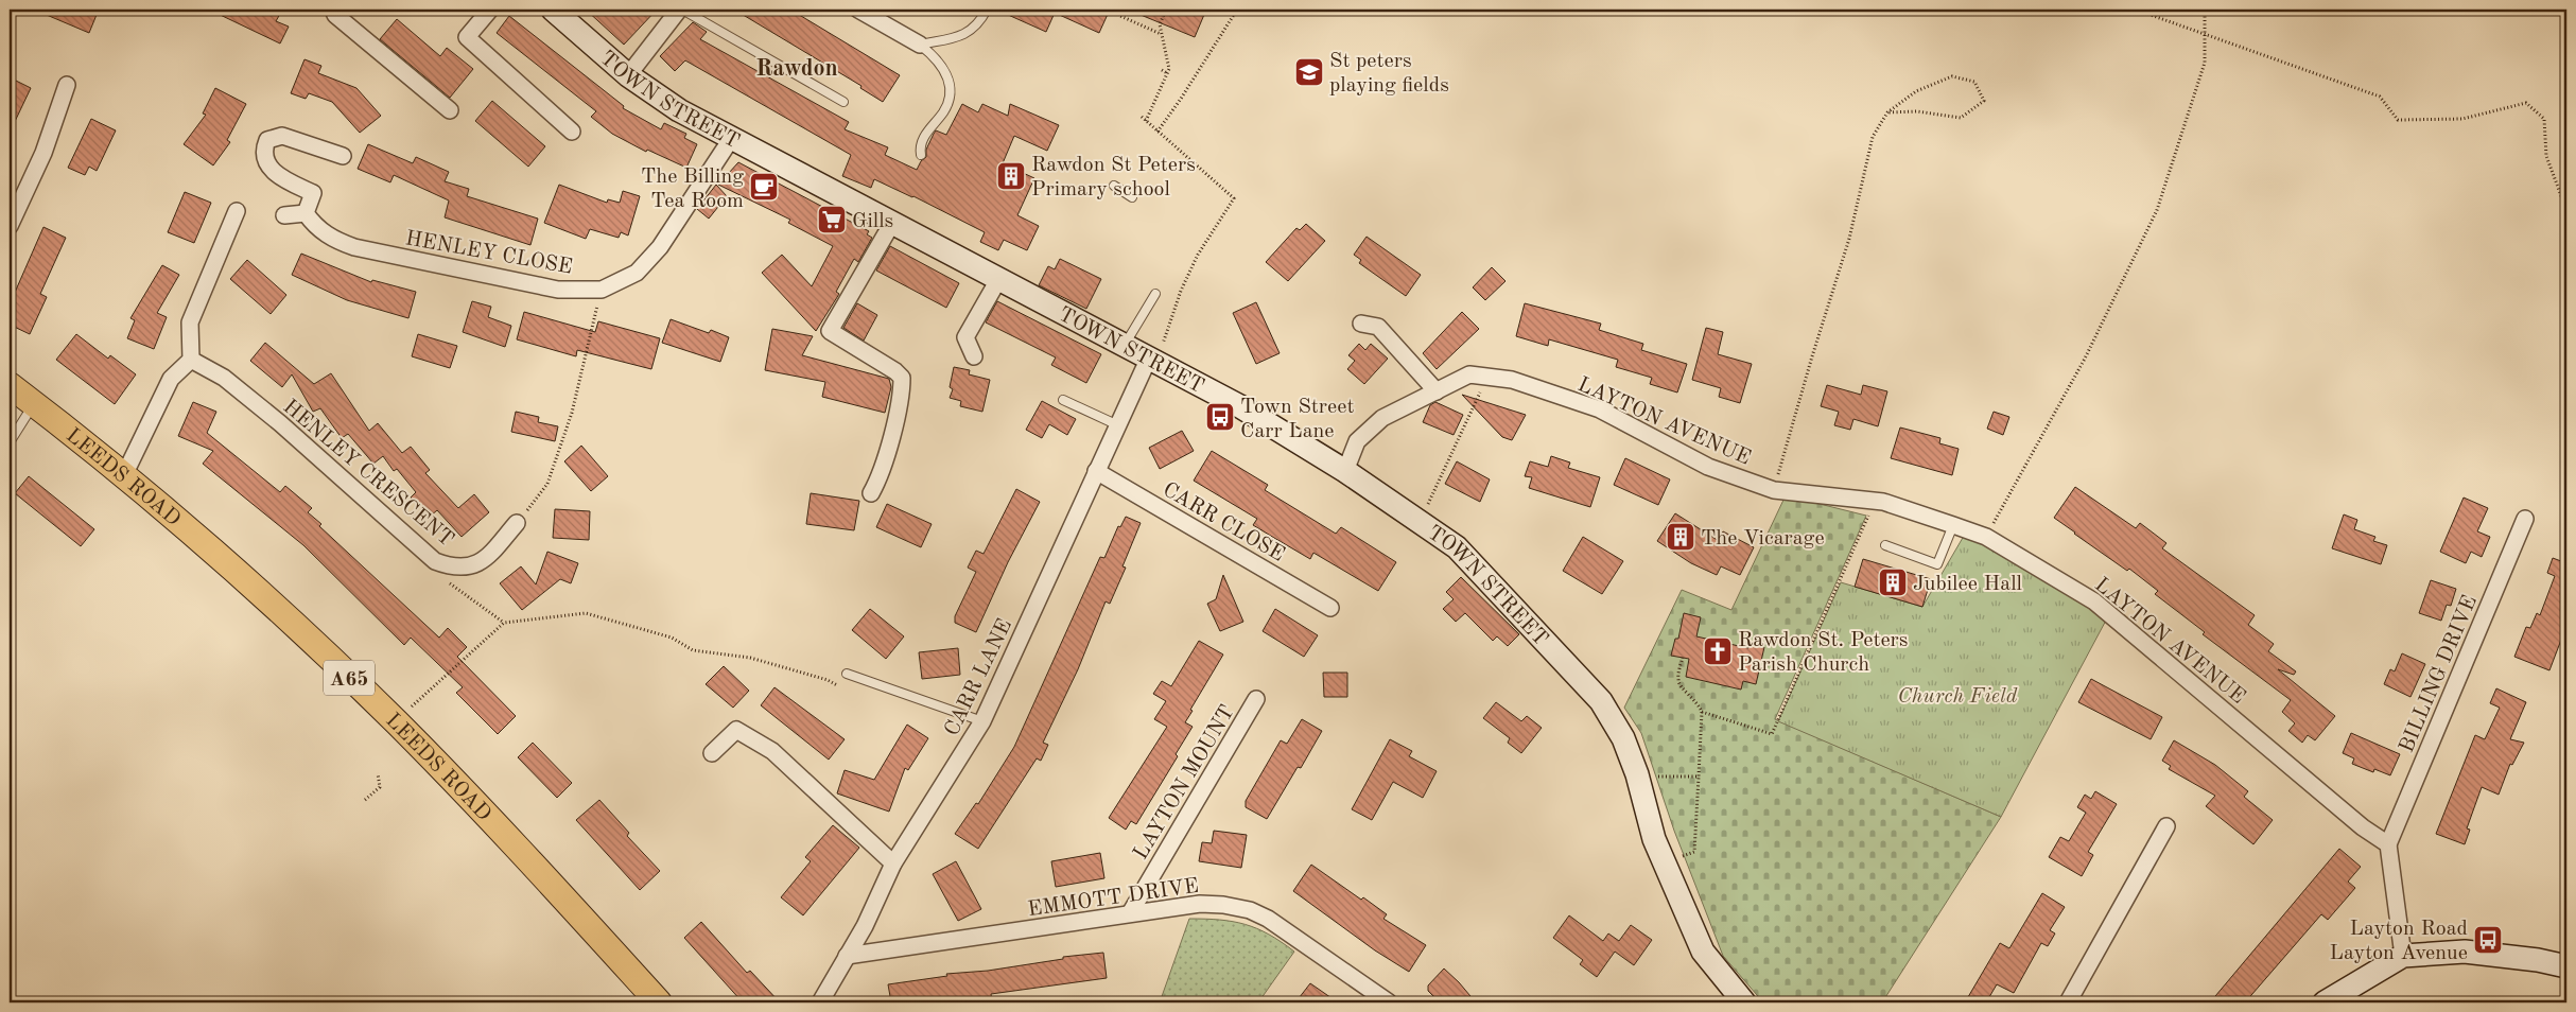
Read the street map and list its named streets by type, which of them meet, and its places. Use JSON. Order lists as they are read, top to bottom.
{
  "streets": {
    "main road": ["LEEDS ROAD", "A65"],
    "street": [
      "TOWN STREET",
      "HENLEY CLOSE",
      "LAYTON AVENUE",
      "HENLEY CRESCENT",
      "CARR CLOSE",
      "BILLING DRIVE",
      "CARR LANE",
      "LAYTON MOUNT",
      "EMMOTT DRIVE"
    ]
  },
  "crossings": [
    ["TOWN STREET", "HENLEY CLOSE"],
    ["TOWN STREET", "LAYTON AVENUE"],
    ["TOWN STREET", "CARR LANE"],
    ["LAYTON AVENUE", "BILLING DRIVE"],
    ["CARR CLOSE", "CARR LANE"],
    ["CARR LANE", "EMMOTT DRIVE"],
    ["LAYTON MOUNT", "EMMOTT DRIVE"]
  ],
  "districts": ["Rawdon"],
  "parks": ["Church Field"],
  "places": {
    "school or university": ["St peters playing fields"],
    "building": ["Rawdon St Peters Primary school", "The Vicarage", "Jubilee Hall"],
    "cafe": ["The Billing Tea Room"],
    "supermarket": ["Gills"],
    "bus stop": ["Town Street Carr Lane", "Layton Road Layton Avenue"],
    "church": ["Rawdon St. Peters Parish Church"]
  }
}
